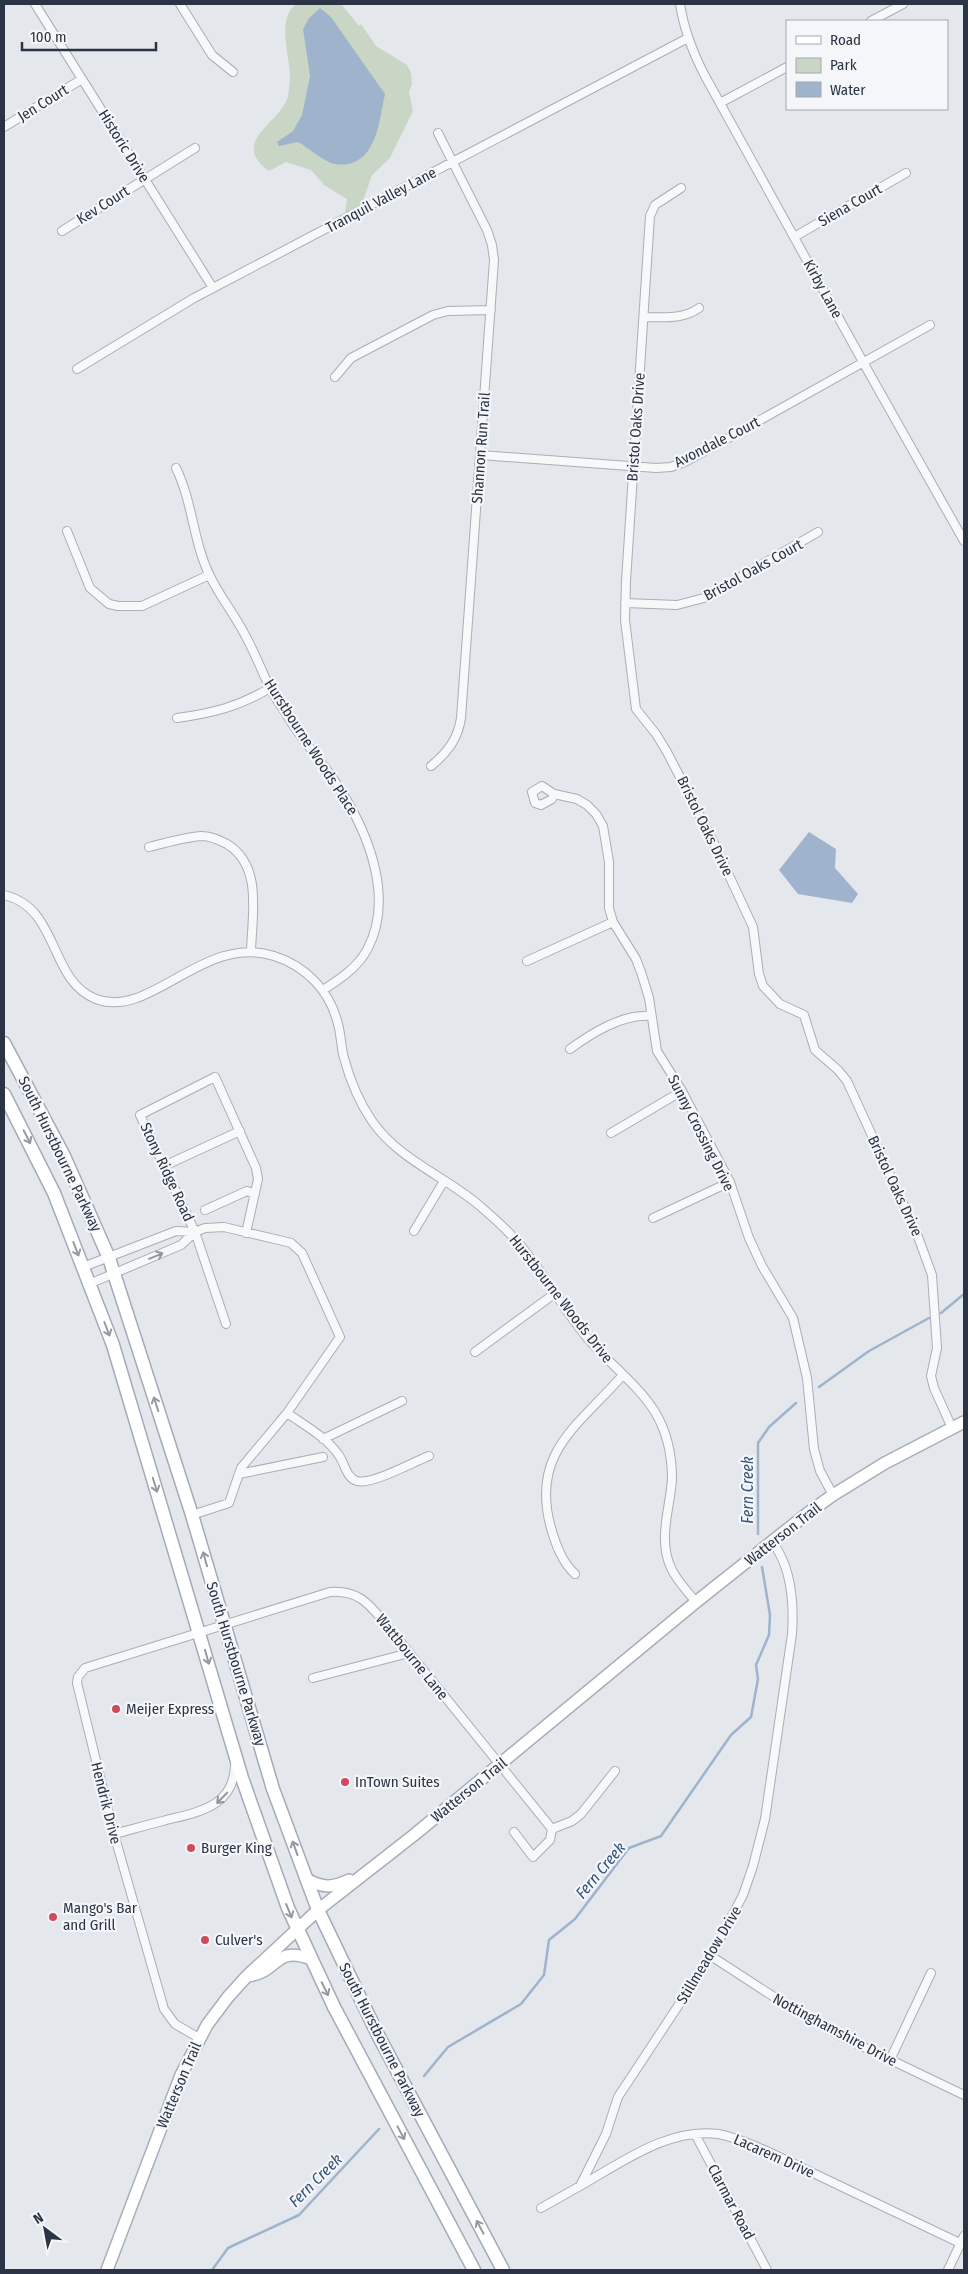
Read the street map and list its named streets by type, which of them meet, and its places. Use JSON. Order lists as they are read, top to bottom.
{
  "streets": {
    "main road": ["South Hurstbourne Parkway", "Watterson Trail"],
    "street": [
      "Jen Court",
      "Historic Drive",
      "Tranquil Valley Lane",
      "Kev Court",
      "Siena Court",
      "Kirby Lane",
      "Bristol Oaks Drive",
      "Avondale Court",
      "Shannon Run Trail",
      "Bristol Oaks Court",
      "Hurstbourne Woods Place",
      "Sunny Crossing Drive",
      "Stony Ridge Road",
      "Hurstbourne Woods Drive",
      "Wattbourne Lane",
      "Hendrik Drive",
      "Stillmeadow Drive",
      "Nottinghamshire Drive",
      "Lacarem Drive",
      "Clarmar Road"
    ]
  },
  "crossings": [
    ["Jen Court", "Historic Drive"],
    ["Historic Drive", "Tranquil Valley Lane"],
    ["Historic Drive", "Kev Court"],
    ["Tranquil Valley Lane", "Kirby Lane"],
    ["Tranquil Valley Lane", "Shannon Run Trail"],
    ["Siena Court", "Kirby Lane"],
    ["Kirby Lane", "Avondale Court"],
    ["Bristol Oaks Drive", "Avondale Court"],
    ["Bristol Oaks Drive", "Bristol Oaks Court"],
    ["Bristol Oaks Drive", "Watterson Trail"],
    ["Avondale Court", "Shannon Run Trail"],
    ["Hurstbourne Woods Place", "Hurstbourne Woods Drive"],
    ["Sunny Crossing Drive", "Watterson Trail"],
    ["South Hurstbourne Parkway", "Watterson Trail"],
    ["South Hurstbourne Parkway", "Wattbourne Lane"],
    ["South Hurstbourne Parkway", "Hendrik Drive"],
    ["Hurstbourne Woods Drive", "Watterson Trail"],
    ["Watterson Trail", "Wattbourne Lane"],
    ["Watterson Trail", "Hendrik Drive"],
    ["Watterson Trail", "Stillmeadow Drive"],
    ["Wattbourne Lane", "Hendrik Drive"],
    ["Stillmeadow Drive", "Nottinghamshire Drive"],
    ["Stillmeadow Drive", "Lacarem Drive"],
    ["Lacarem Drive", "Clarmar Road"]
  ],
  "water": ["Fern Creek"],
  "places": [
    "Meijer Express",
    "InTown Suites",
    "Burger King",
    "Mango's Bar and Grill",
    "Culver's"
  ],
  "legend": ["Road", "Park", "Water"],
  "scale_bar": "100 m",
  "north": "top left"
}
